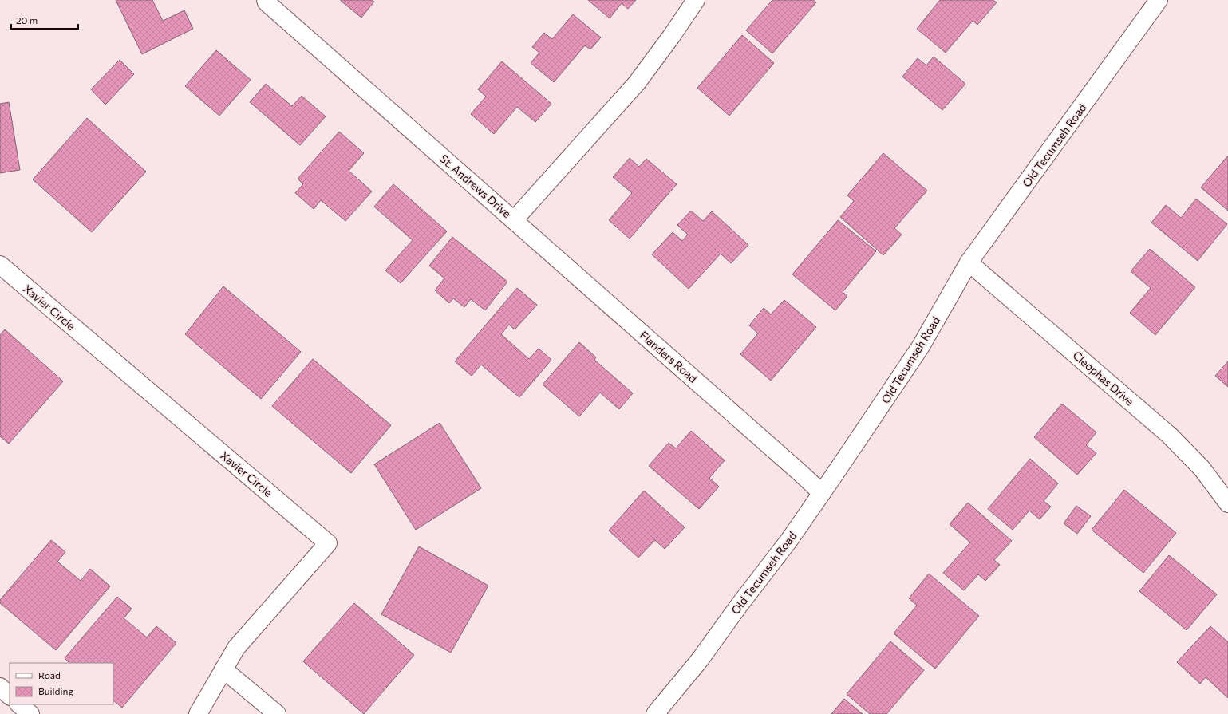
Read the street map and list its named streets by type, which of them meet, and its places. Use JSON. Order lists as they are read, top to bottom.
{
  "streets": {
    "street": [
      "Old Tecumseh Road",
      "St. Andrews Drive",
      "Xavier Circle",
      "Flanders Road",
      "Cleophas Drive"
    ]
  },
  "crossings": [
    ["Old Tecumseh Road", "Flanders Road"],
    ["Old Tecumseh Road", "Cleophas Drive"],
    ["St. Andrews Drive", "Flanders Road"]
  ],
  "legend": ["Road", "Building"],
  "scale_bar": "20 m"
}
